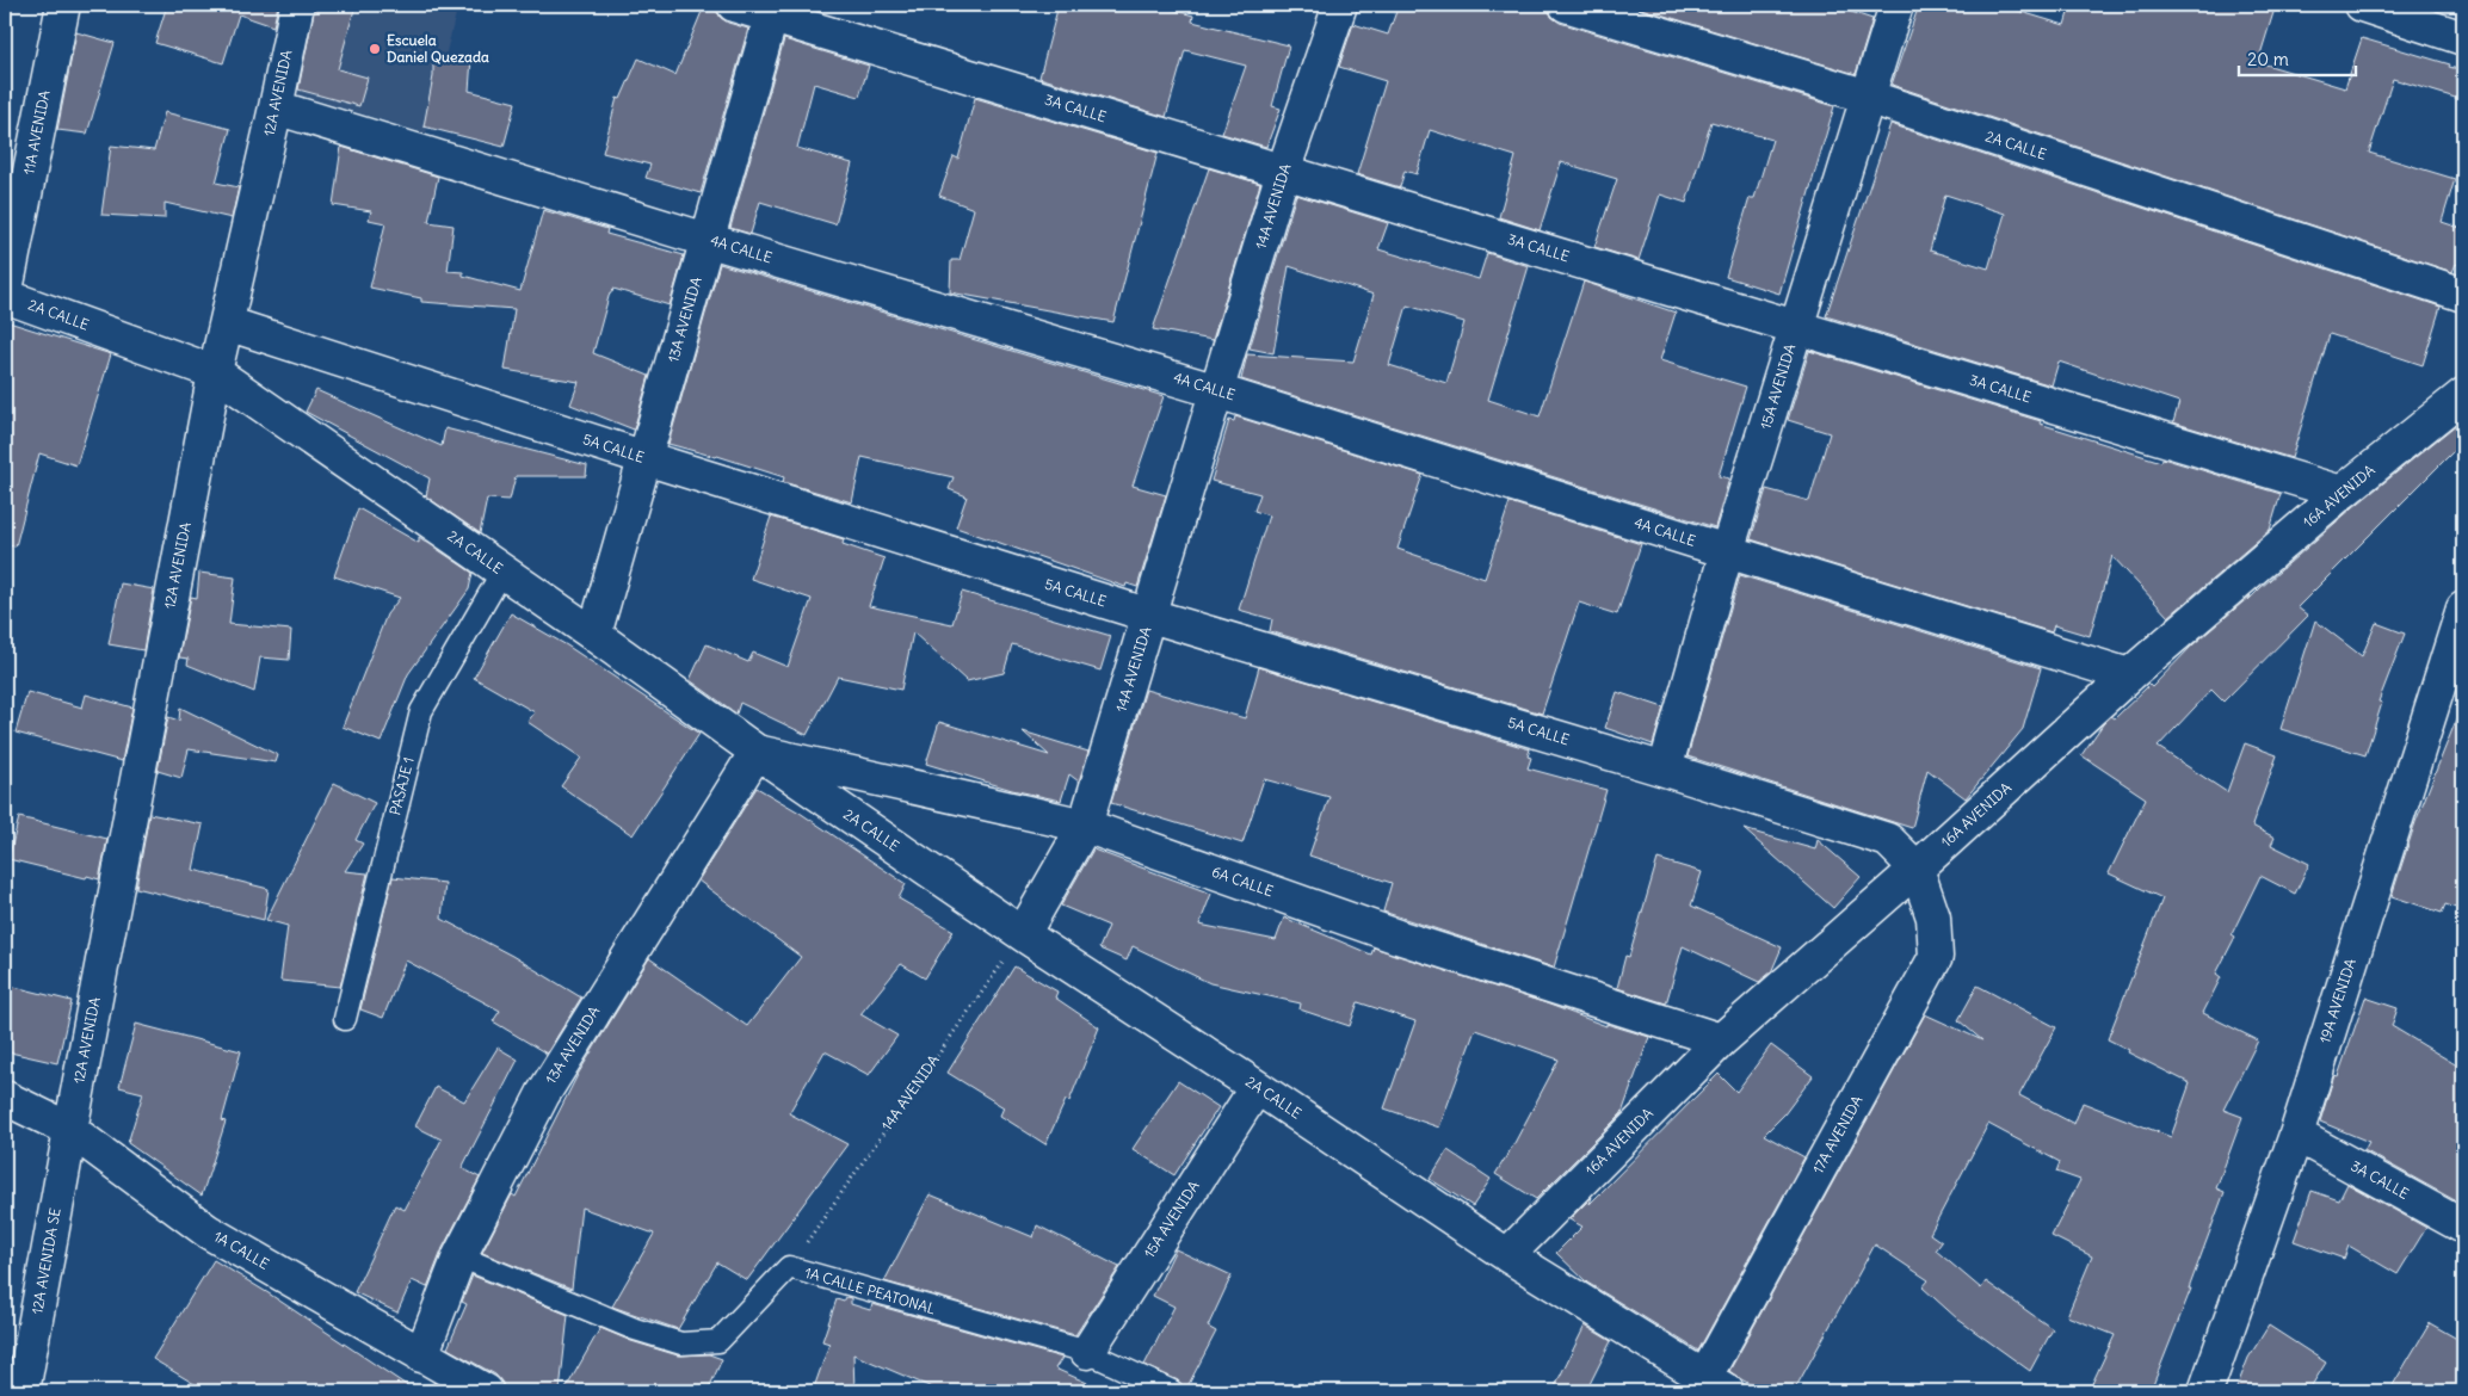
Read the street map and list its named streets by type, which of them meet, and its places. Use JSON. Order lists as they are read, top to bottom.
{
  "streets": {
    "street": [
      "12A AVENIDA",
      "3A CALLE",
      "11A AVENIDA",
      "2A CALLE",
      "14A AVENIDA",
      "4A CALLE",
      "13A AVENIDA",
      "15A AVENIDA",
      "5A CALLE",
      "16A AVENIDA",
      "6A CALLE",
      "19A AVENIDA",
      "17A AVENIDA",
      "1A CALLE",
      "12A AVENIDA SE"
    ],
    "lane": ["PASAJE 1", "1A CALLE PEATONAL"]
  },
  "crossings": [
    ["12A AVENIDA", "2A CALLE"],
    ["12A AVENIDA", "4A CALLE"],
    ["12A AVENIDA", "5A CALLE"],
    ["12A AVENIDA", "1A CALLE"],
    ["12A AVENIDA", "12A AVENIDA SE"],
    ["3A CALLE", "14A AVENIDA"],
    ["3A CALLE", "13A AVENIDA"],
    ["3A CALLE", "15A AVENIDA"],
    ["3A CALLE", "16A AVENIDA"],
    ["3A CALLE", "19A AVENIDA"],
    ["11A AVENIDA", "2A CALLE"],
    ["2A CALLE", "14A AVENIDA"],
    ["2A CALLE", "13A AVENIDA"],
    ["2A CALLE", "15A AVENIDA"],
    ["2A CALLE", "16A AVENIDA"],
    ["2A CALLE", "PASAJE 1"],
    ["2A CALLE", "6A CALLE"],
    ["2A CALLE", "17A AVENIDA"],
    ["14A AVENIDA", "4A CALLE"],
    ["14A AVENIDA", "5A CALLE"],
    ["14A AVENIDA", "6A CALLE"],
    ["14A AVENIDA", "1A CALLE PEATONAL"],
    ["4A CALLE", "13A AVENIDA"],
    ["4A CALLE", "15A AVENIDA"],
    ["4A CALLE", "16A AVENIDA"],
    ["13A AVENIDA", "5A CALLE"],
    ["13A AVENIDA", "6A CALLE"],
    ["13A AVENIDA", "1A CALLE"],
    ["13A AVENIDA", "1A CALLE PEATONAL"],
    ["15A AVENIDA", "5A CALLE"],
    ["15A AVENIDA", "1A CALLE PEATONAL"],
    ["5A CALLE", "16A AVENIDA"],
    ["5A CALLE", "17A AVENIDA"],
    ["16A AVENIDA", "6A CALLE"],
    ["16A AVENIDA", "17A AVENIDA"],
    ["1A CALLE", "12A AVENIDA SE"]
  ],
  "places": ["Escuela Daniel Quezada"],
  "scale_bar": "20 m"
}
